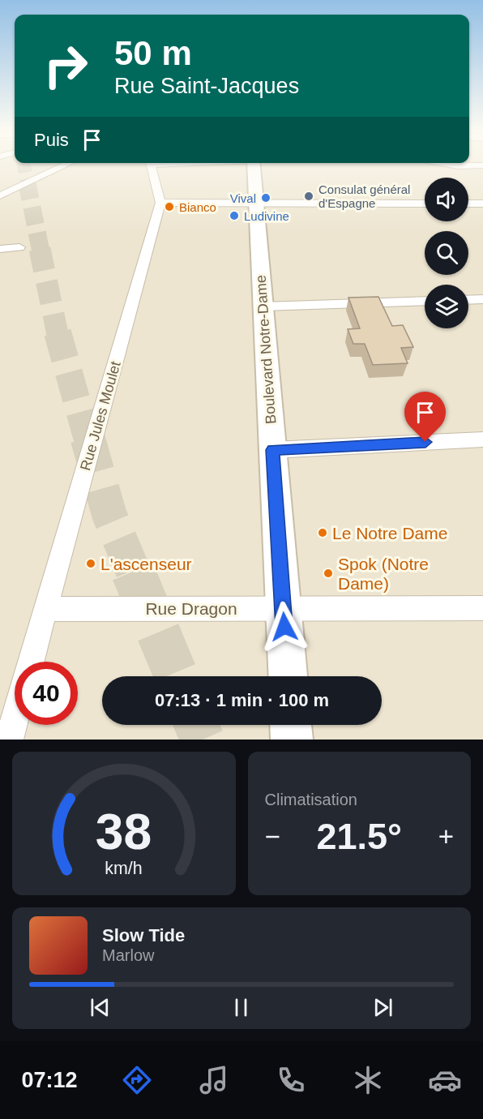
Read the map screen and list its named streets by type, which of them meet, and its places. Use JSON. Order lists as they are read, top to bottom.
{
  "streets": {
    "street": ["Boulevard Notre-Dame", "Rue Jules Moulet", "Rue Dragon"]
  },
  "crossings": [
    ["Boulevard Notre-Dame", "Rue Dragon"],
    ["Rue Jules Moulet", "Rue Dragon"]
  ],
  "places": [
    "Consulat général d'Espagne",
    "Vival",
    "Bianco",
    "Ludivine",
    "Le Notre Dame",
    "L'ascenseur",
    "Spok (Notre Dame)"
  ],
  "page": {
    "turn": ["50 m", "Rue Saint-Jacques"],
    "then": "Puis",
    "limit": "40",
    "trip": "07:13 · 1 min · 100 m",
    "tile": "Climatisation",
    "heat": ["−", "21.5°", "+"],
    "song": ["Slow Tide", "Marlow"],
    "tabs": "07:12",
    "gauge": ["38", "km/h"]
  }
}
